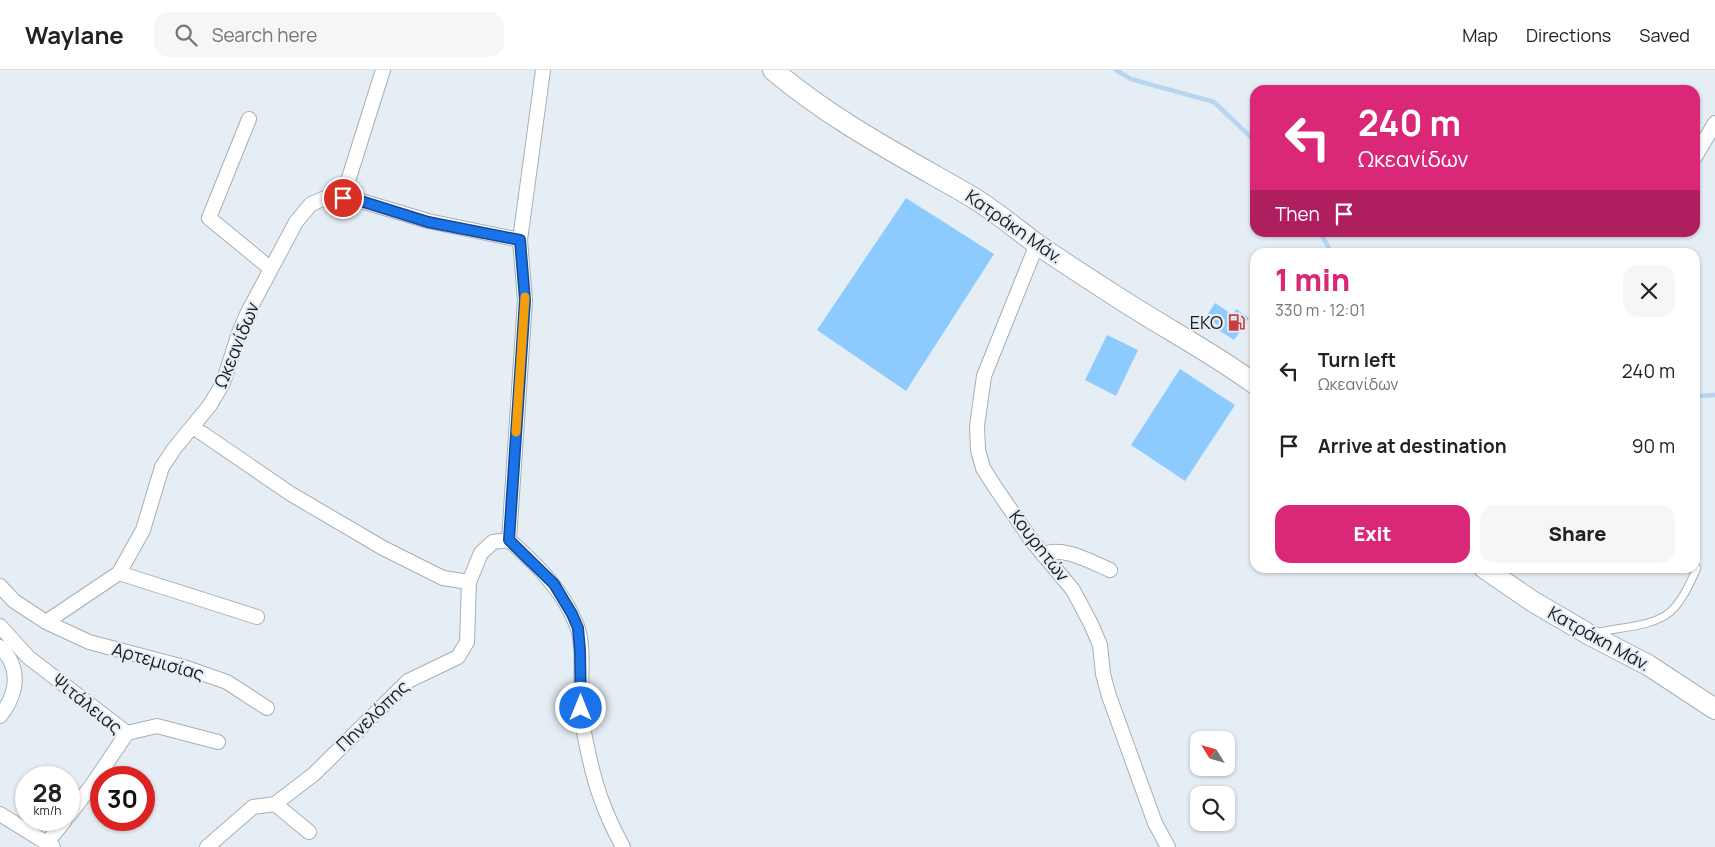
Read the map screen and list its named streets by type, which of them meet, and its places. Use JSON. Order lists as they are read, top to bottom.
{
  "streets": {
    "street": [
      "Κατράκη Μάν.",
      "Ωκεανίδων",
      "Κουρητών",
      "Αρτεμισίας",
      "Ψιτάλειας",
      "Πηνελόπης"
    ]
  },
  "crossings": [
    ["Κατράκη Μάν.", "Κουρητών"],
    ["Ωκεανίδων", "Αρτεμισίας"]
  ],
  "places": {
    "fuel station": ["EKO"]
  },
  "north": "top left",
  "page": {
    "header": "Waylane",
    "search": "Search here",
    "nav": ["Map", "Directions", "Saved"],
    "turn": ["240 m", "Ωκεανίδων"],
    "then": "Then",
    "heading": ["1 min", "330 m · 12:01"],
    "list": [
      {
        "name": "Turn left",
        "note": "Ωκεανίδων",
        "value": "240 m"
      },
      {
        "name": "Arrive at destination",
        "value": "90 m"
      }
    ],
    "buttons": ["Exit", "Share"],
    "speed": "28 km/h",
    "limit": "30"
  }
}
